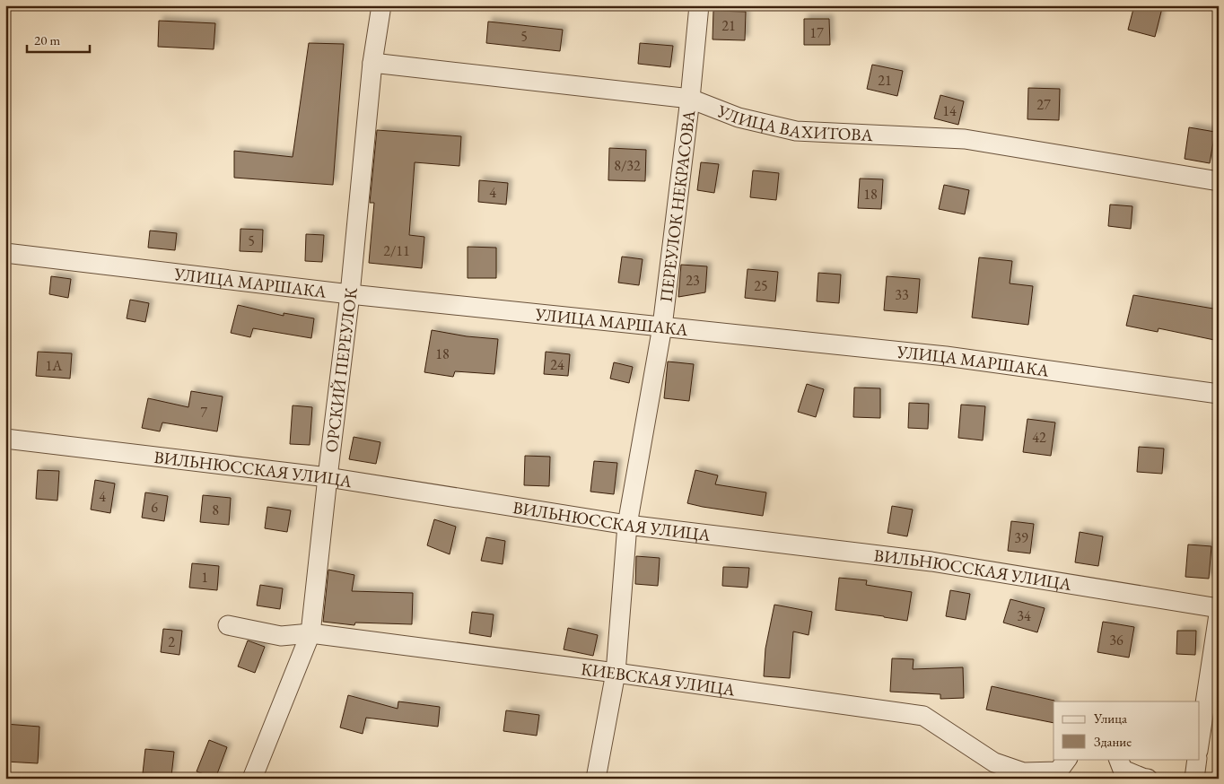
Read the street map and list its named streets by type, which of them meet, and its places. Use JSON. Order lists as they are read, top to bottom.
{
  "streets": {
    "street": [
      "УЛИЦА ВАХИТОВА",
      "ПЕРЕУЛОК НЕКРАСОВА",
      "УЛИЦА МАРШАКА",
      "ОРСКИЙ ПЕРЕУЛОК",
      "ВИЛЬНЮССКАЯ УЛИЦА",
      "КИЕВСКАЯ УЛИЦА"
    ]
  },
  "crossings": [
    ["УЛИЦА ВАХИТОВА", "ПЕРЕУЛОК НЕКРАСОВА"],
    ["УЛИЦА ВАХИТОВА", "ОРСКИЙ ПЕРЕУЛОК"],
    ["ПЕРЕУЛОК НЕКРАСОВА", "УЛИЦА МАРШАКА"],
    ["ПЕРЕУЛОК НЕКРАСОВА", "ВИЛЬНЮССКАЯ УЛИЦА"],
    ["ПЕРЕУЛОК НЕКРАСОВА", "КИЕВСКАЯ УЛИЦА"],
    ["УЛИЦА МАРШАКА", "ОРСКИЙ ПЕРЕУЛОК"],
    ["ОРСКИЙ ПЕРЕУЛОК", "ВИЛЬНЮССКАЯ УЛИЦА"],
    ["ОРСКИЙ ПЕРЕУЛОК", "КИЕВСКАЯ УЛИЦА"]
  ],
  "house_numbers": [
    "21",
    "17",
    "5",
    "21",
    "27",
    "14",
    "8/32",
    "4",
    "18",
    "5",
    "2/11",
    "23",
    "25",
    "33",
    "18",
    "24",
    "1А",
    "7",
    "42",
    "4",
    "6",
    "8",
    "39",
    "1",
    "34",
    "36",
    "2"
  ],
  "legend": ["Улица", "Здание"],
  "scale_bar": "20 m"
}
